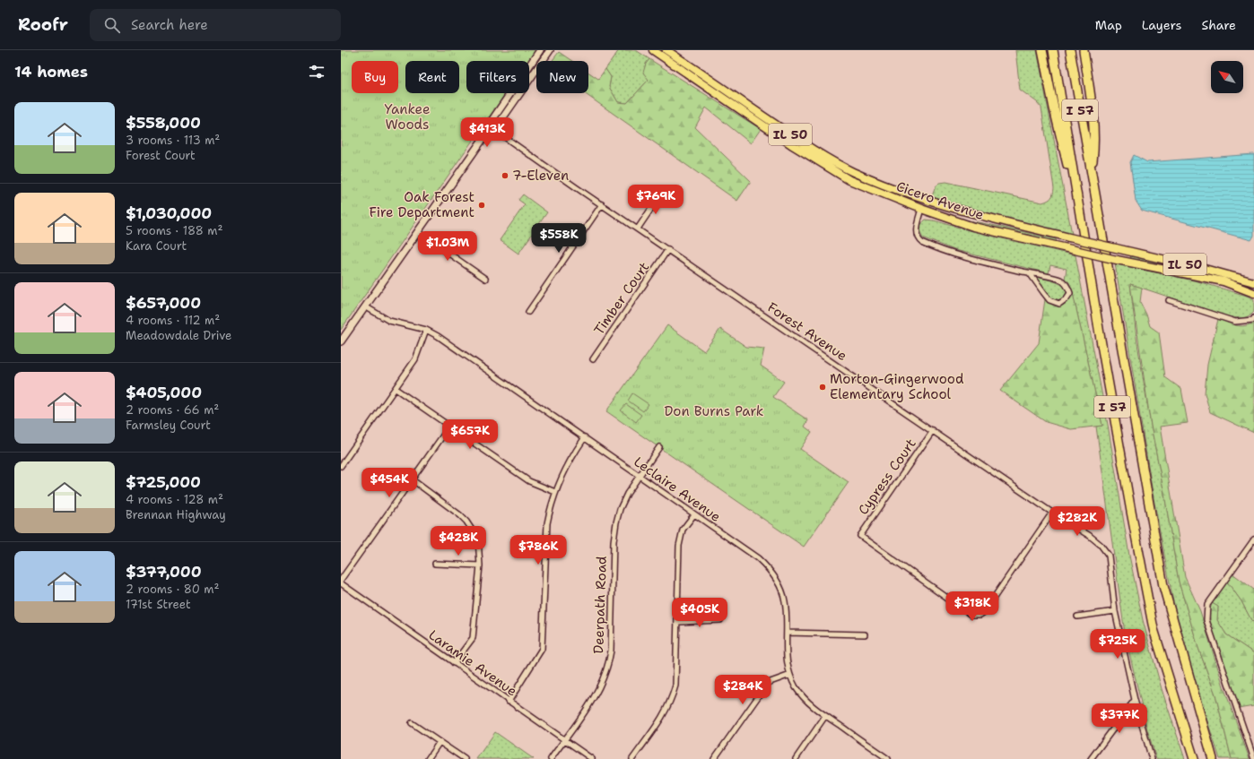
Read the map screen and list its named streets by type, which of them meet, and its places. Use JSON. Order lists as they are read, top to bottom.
{
  "streets": {
    "highway": ["I 57"],
    "main road": ["IL 50", "Cicero Avenue"],
    "street": [
      "Timber Court",
      "Forest Avenue",
      "Cypress Court",
      "Leclaire Avenue",
      "Deerpath Road",
      "Laramie Avenue"
    ]
  },
  "crossings": [
    ["Timber Court", "Forest Avenue"],
    ["Forest Avenue", "Cypress Court"],
    ["Leclaire Avenue", "Deerpath Road"],
    ["Deerpath Road", "Laramie Avenue"]
  ],
  "parks": ["Yankee Woods", "Don Burns Park"],
  "places": ["7-Eleven", "Oak Forest Fire Department", "Morton-Gingerwood Elementary School"],
  "north": "top left",
  "page": {
    "header": "Roofr",
    "search": "Search here",
    "nav": ["Map", "Layers", "Share"],
    "heading": "14 homes",
    "chip": [
      "Buy",
      "Rent",
      "Filters",
      "New"
    ],
    "list": [
      {
        "name": "$558,000",
        "note": "3 rooms · 113 m² · Forest Court"
      },
      {
        "name": "$1,030,000",
        "note": "5 rooms · 188 m² · Kara Court"
      },
      {
        "name": "$657,000",
        "note": "4 rooms · 112 m² · Meadowdale Drive"
      },
      {
        "name": "$405,000",
        "note": "2 rooms · 66 m² · Farmsley Court"
      },
      {
        "name": "$725,000",
        "note": "4 rooms · 128 m² · Brennan Highway"
      },
      {
        "name": "$377,000",
        "note": "2 rooms · 80 m² · 171st Street"
      }
    ],
    "price": [
      "$413K",
      "$769K",
      "$558K",
      "$1.03M",
      "$657K",
      "$454K",
      "$282K",
      "$428K",
      "$786K",
      "$318K",
      "$405K",
      "$725K",
      "$284K",
      "$377K"
    ]
  }
}
